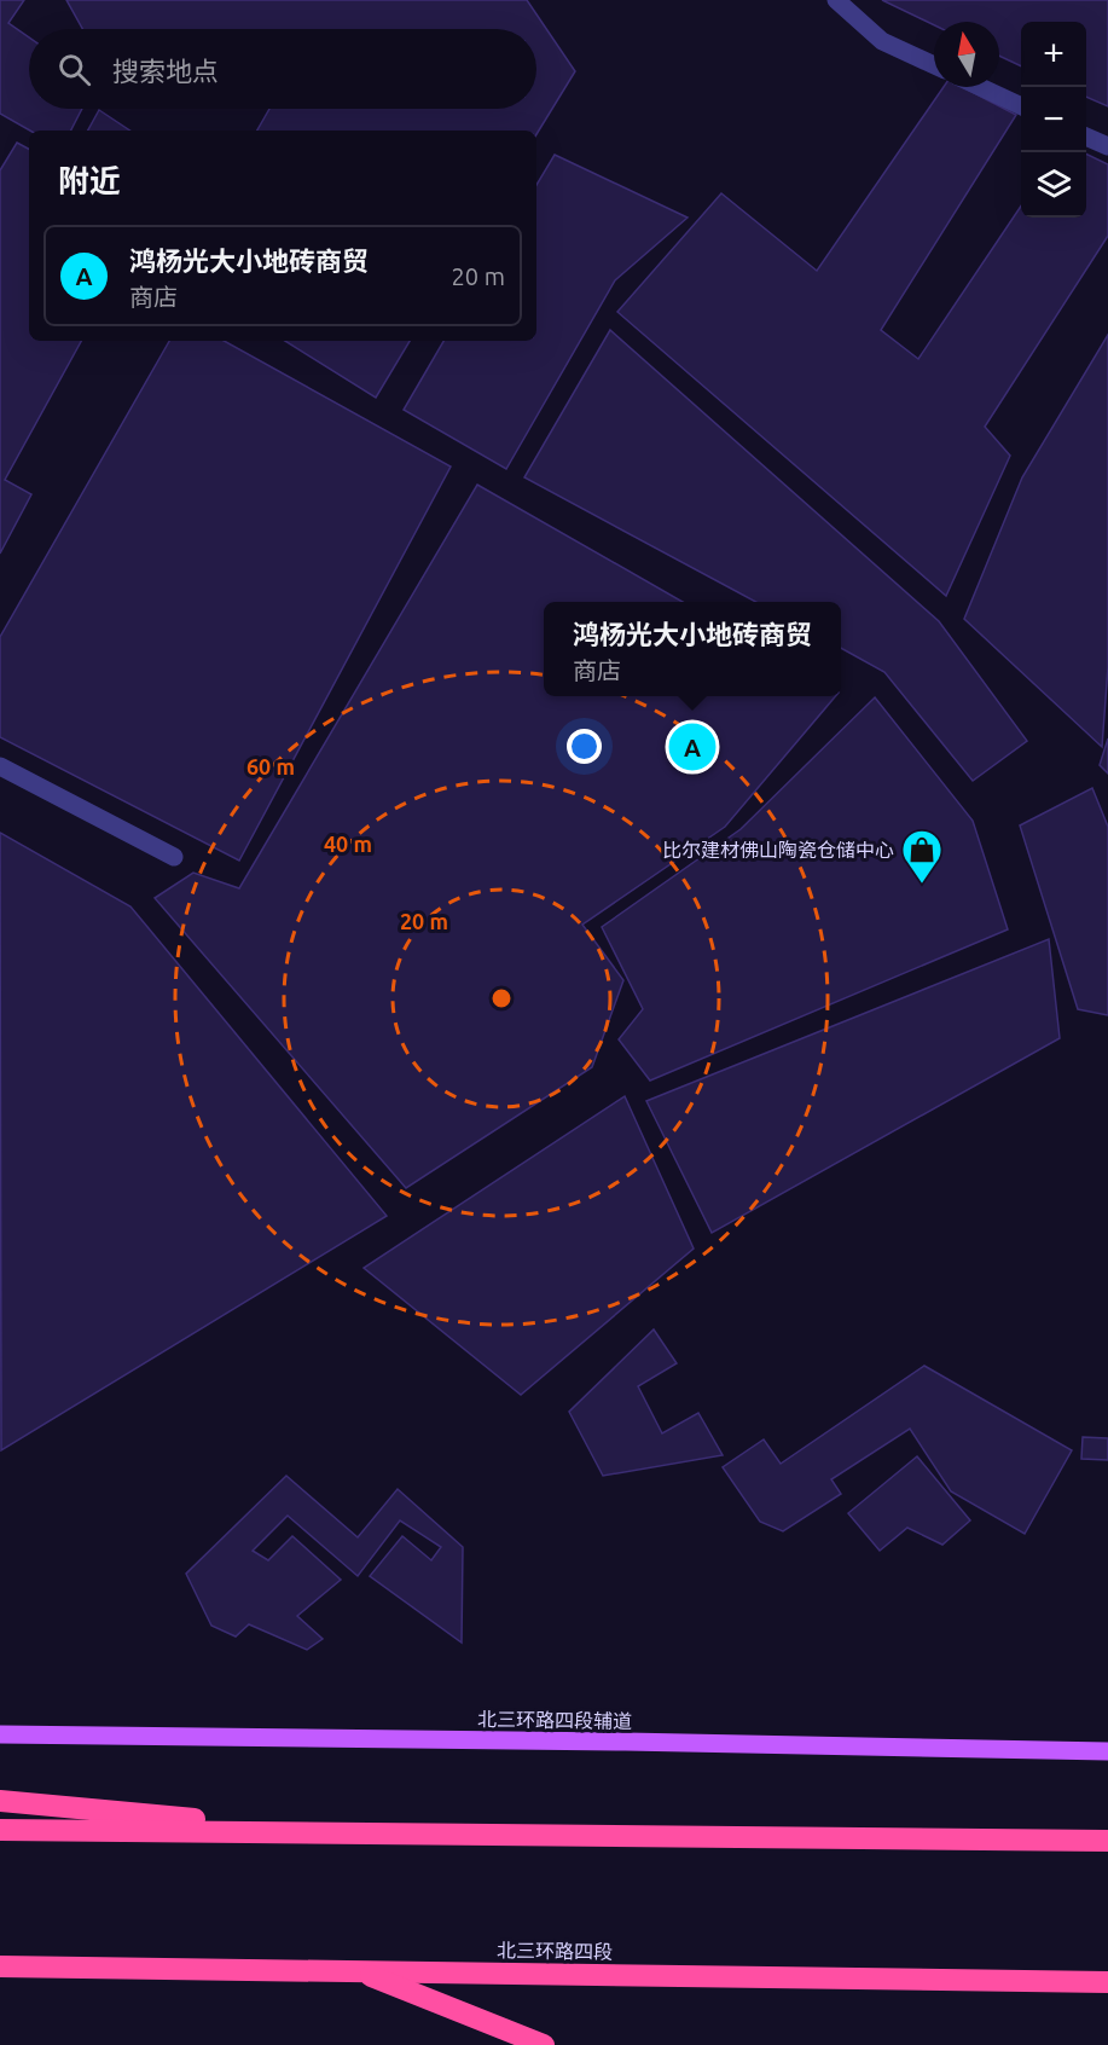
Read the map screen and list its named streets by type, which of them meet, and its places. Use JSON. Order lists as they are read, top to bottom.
{
  "streets": {
    "highway": ["北三环路四段"],
    "main road": ["北三环路四段辅道"]
  },
  "places": {
    "shop": ["比尔建材佛山陶瓷仓储中心"]
  },
  "north": "top",
  "page": {
    "map_buttons": ["+", "−"],
    "search": "搜索地点",
    "heading": "附近",
    "list": [
      {
        "mark": "A",
        "name": "鸿杨光大小地砖商贸",
        "note": "商店",
        "value": "20 m"
      }
    ],
    "popup": ["鸿杨光大小地砖商贸", "商店"],
    "pins": "A"
  },
  "rings": ["60 m", "40 m", "20 m"]
}
